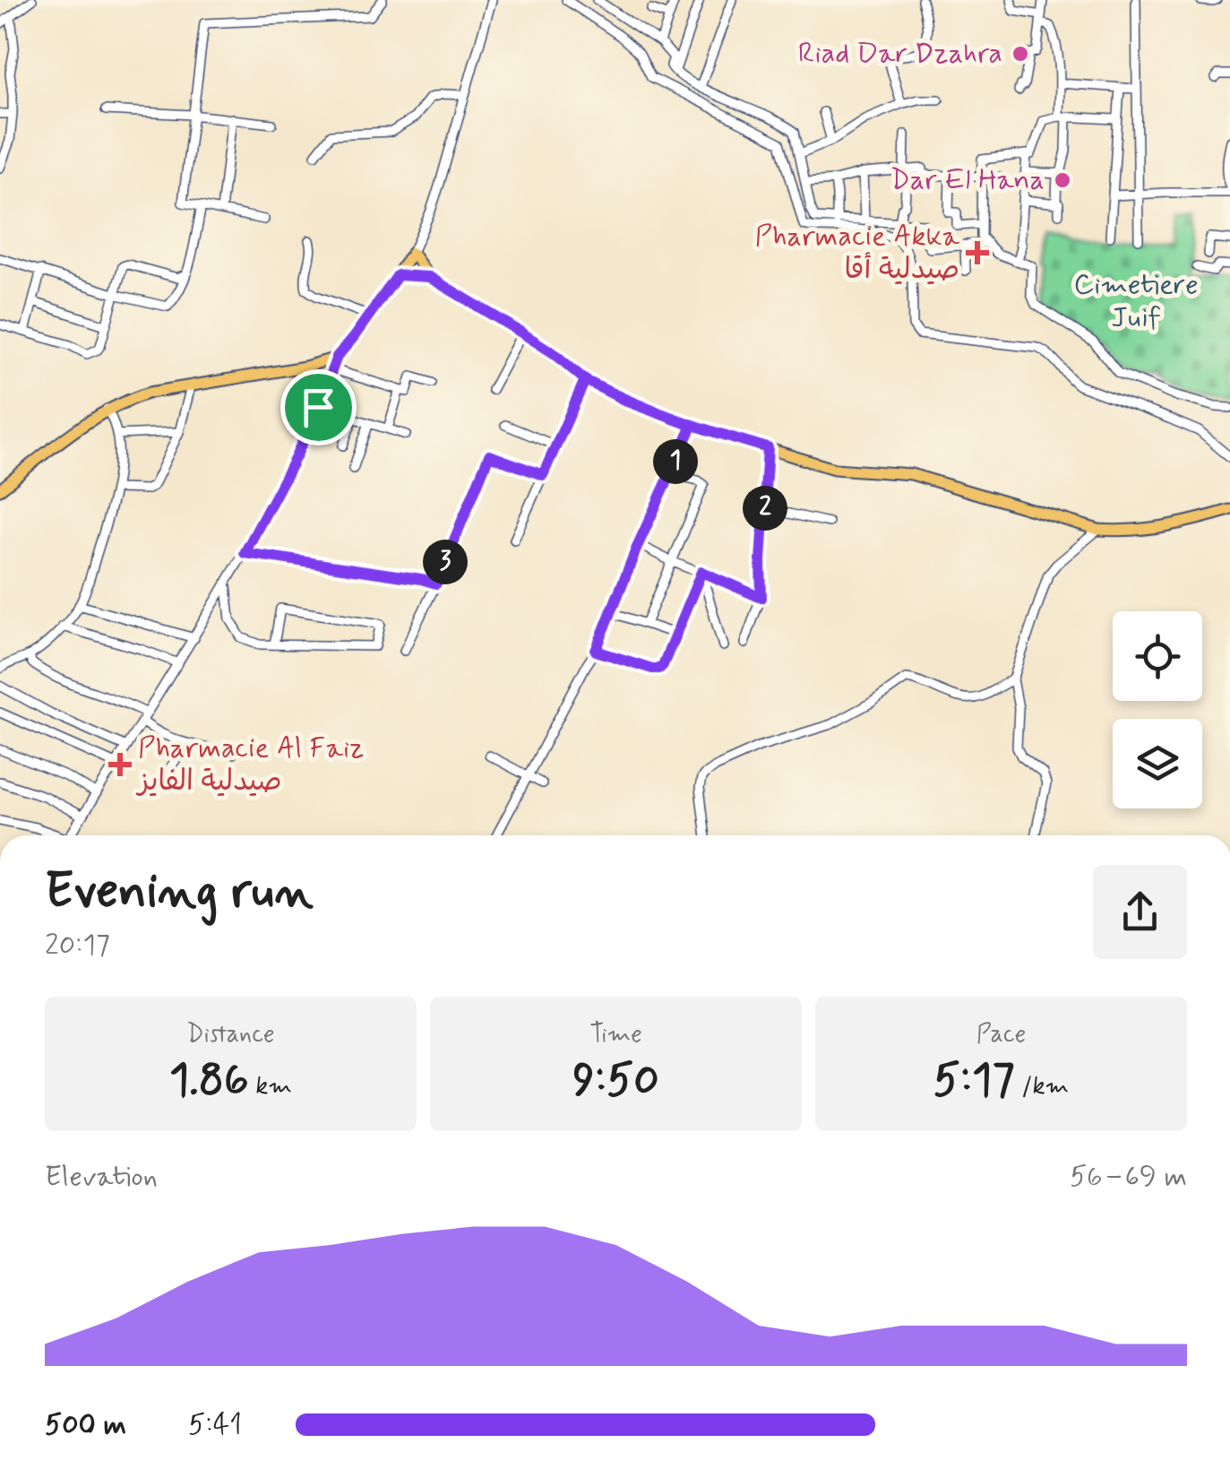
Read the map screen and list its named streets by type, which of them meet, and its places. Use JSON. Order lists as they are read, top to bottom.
{
  "parks": ["Cimetiere Juif"],
  "places": {
    "other": ["Riad Dar Dzahra", "Dar El Hana"],
    "health": ["Pharmacie Akka صيدلية أقا", "Pharmacie Al Faiz صيدلية الفايز"]
  },
  "page": {
    "pins": ["1", "2", "3"],
    "heading": ["Evening run", "20:17"],
    "stats": [
      ["Distance", "1.86 km"],
      ["Time", "9:50"],
      ["Pace", "5:17 /km"]
    ],
    "chart": ["Elevation", "56–69 m"],
    "list": [
      {
        "name": "500 m",
        "note": "5:41"
      }
    ]
  }
}
